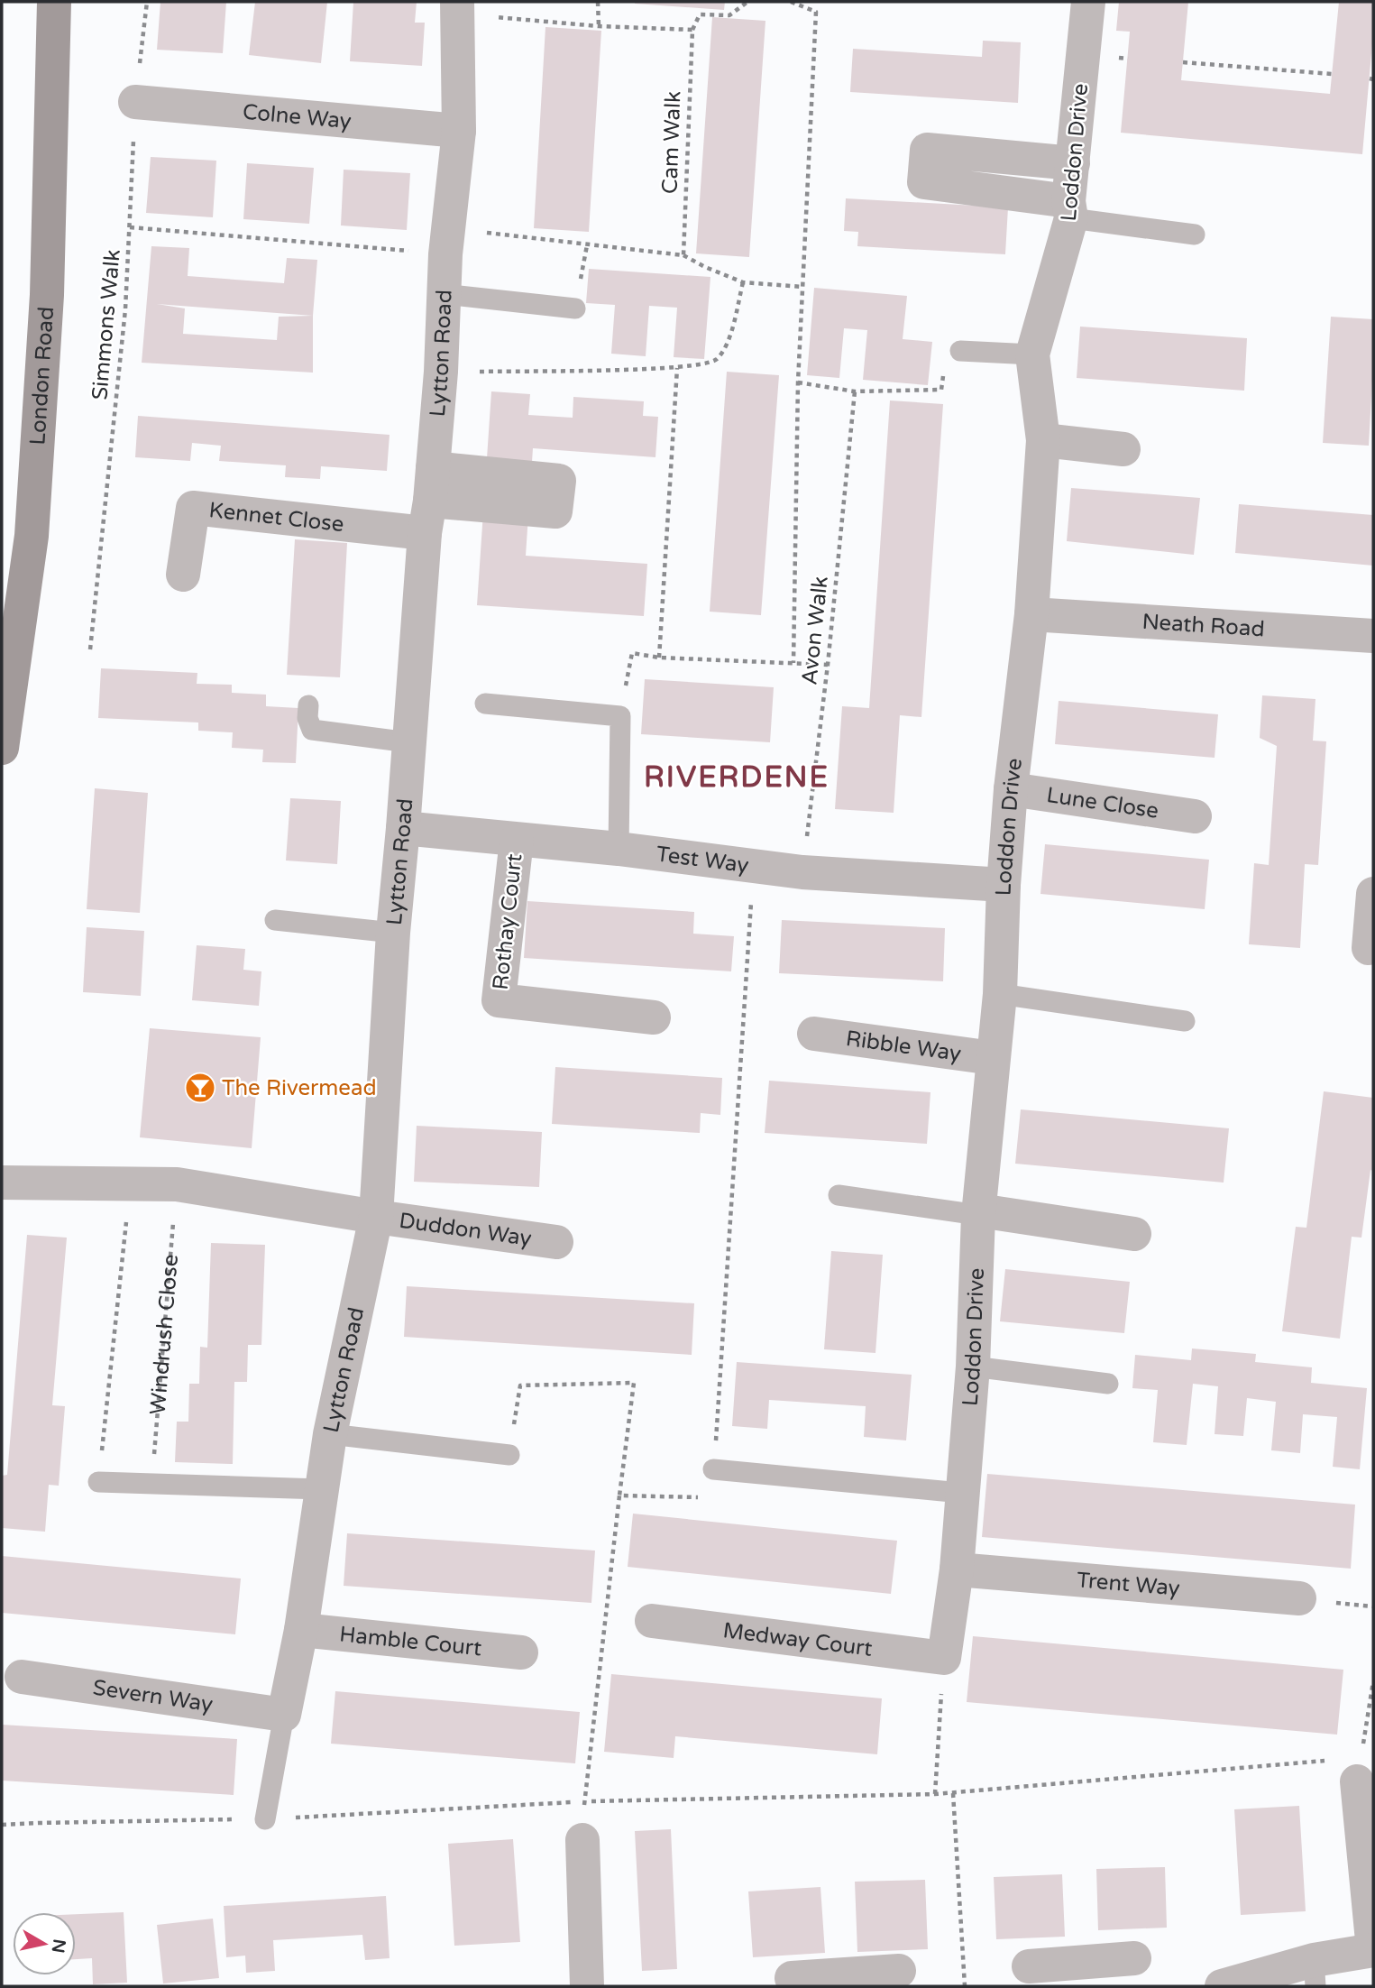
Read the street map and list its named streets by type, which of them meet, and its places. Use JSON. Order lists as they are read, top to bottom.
{
  "streets": {
    "street": [
      "Colne Way",
      "Loddon Drive",
      "Lytton Road",
      "London Road",
      "Kennet Close",
      "Neath Road",
      "Lune Close",
      "Test Way",
      "Rothay Court",
      "Ribble Way",
      "Duddon Way",
      "Trent Way",
      "Medway Court",
      "Hamble Court",
      "Severn Way"
    ],
    "path": [
      "Cam Walk",
      "Simmons Walk",
      "Avon Walk",
      "Windrush Close"
    ]
  },
  "crossings": [
    ["Colne Way", "Simmons Walk"],
    ["Colne Way", "Lytton Road"],
    ["Loddon Drive", "Neath Road"],
    ["Loddon Drive", "Lune Close"],
    ["Loddon Drive", "Test Way"],
    ["Loddon Drive", "Ribble Way"],
    ["Loddon Drive", "Trent Way"],
    ["Loddon Drive", "Medway Court"],
    ["Lytton Road", "Kennet Close"],
    ["Lytton Road", "Test Way"],
    ["Lytton Road", "Duddon Way"],
    ["Lytton Road", "Hamble Court"],
    ["Lytton Road", "Severn Way"],
    ["Avon Walk", "Test Way"],
    ["Test Way", "Rothay Court"]
  ],
  "districts": ["RIVERDENE"],
  "places": {
    "bar": ["The Rivermead"]
  },
  "north": "right"
}
